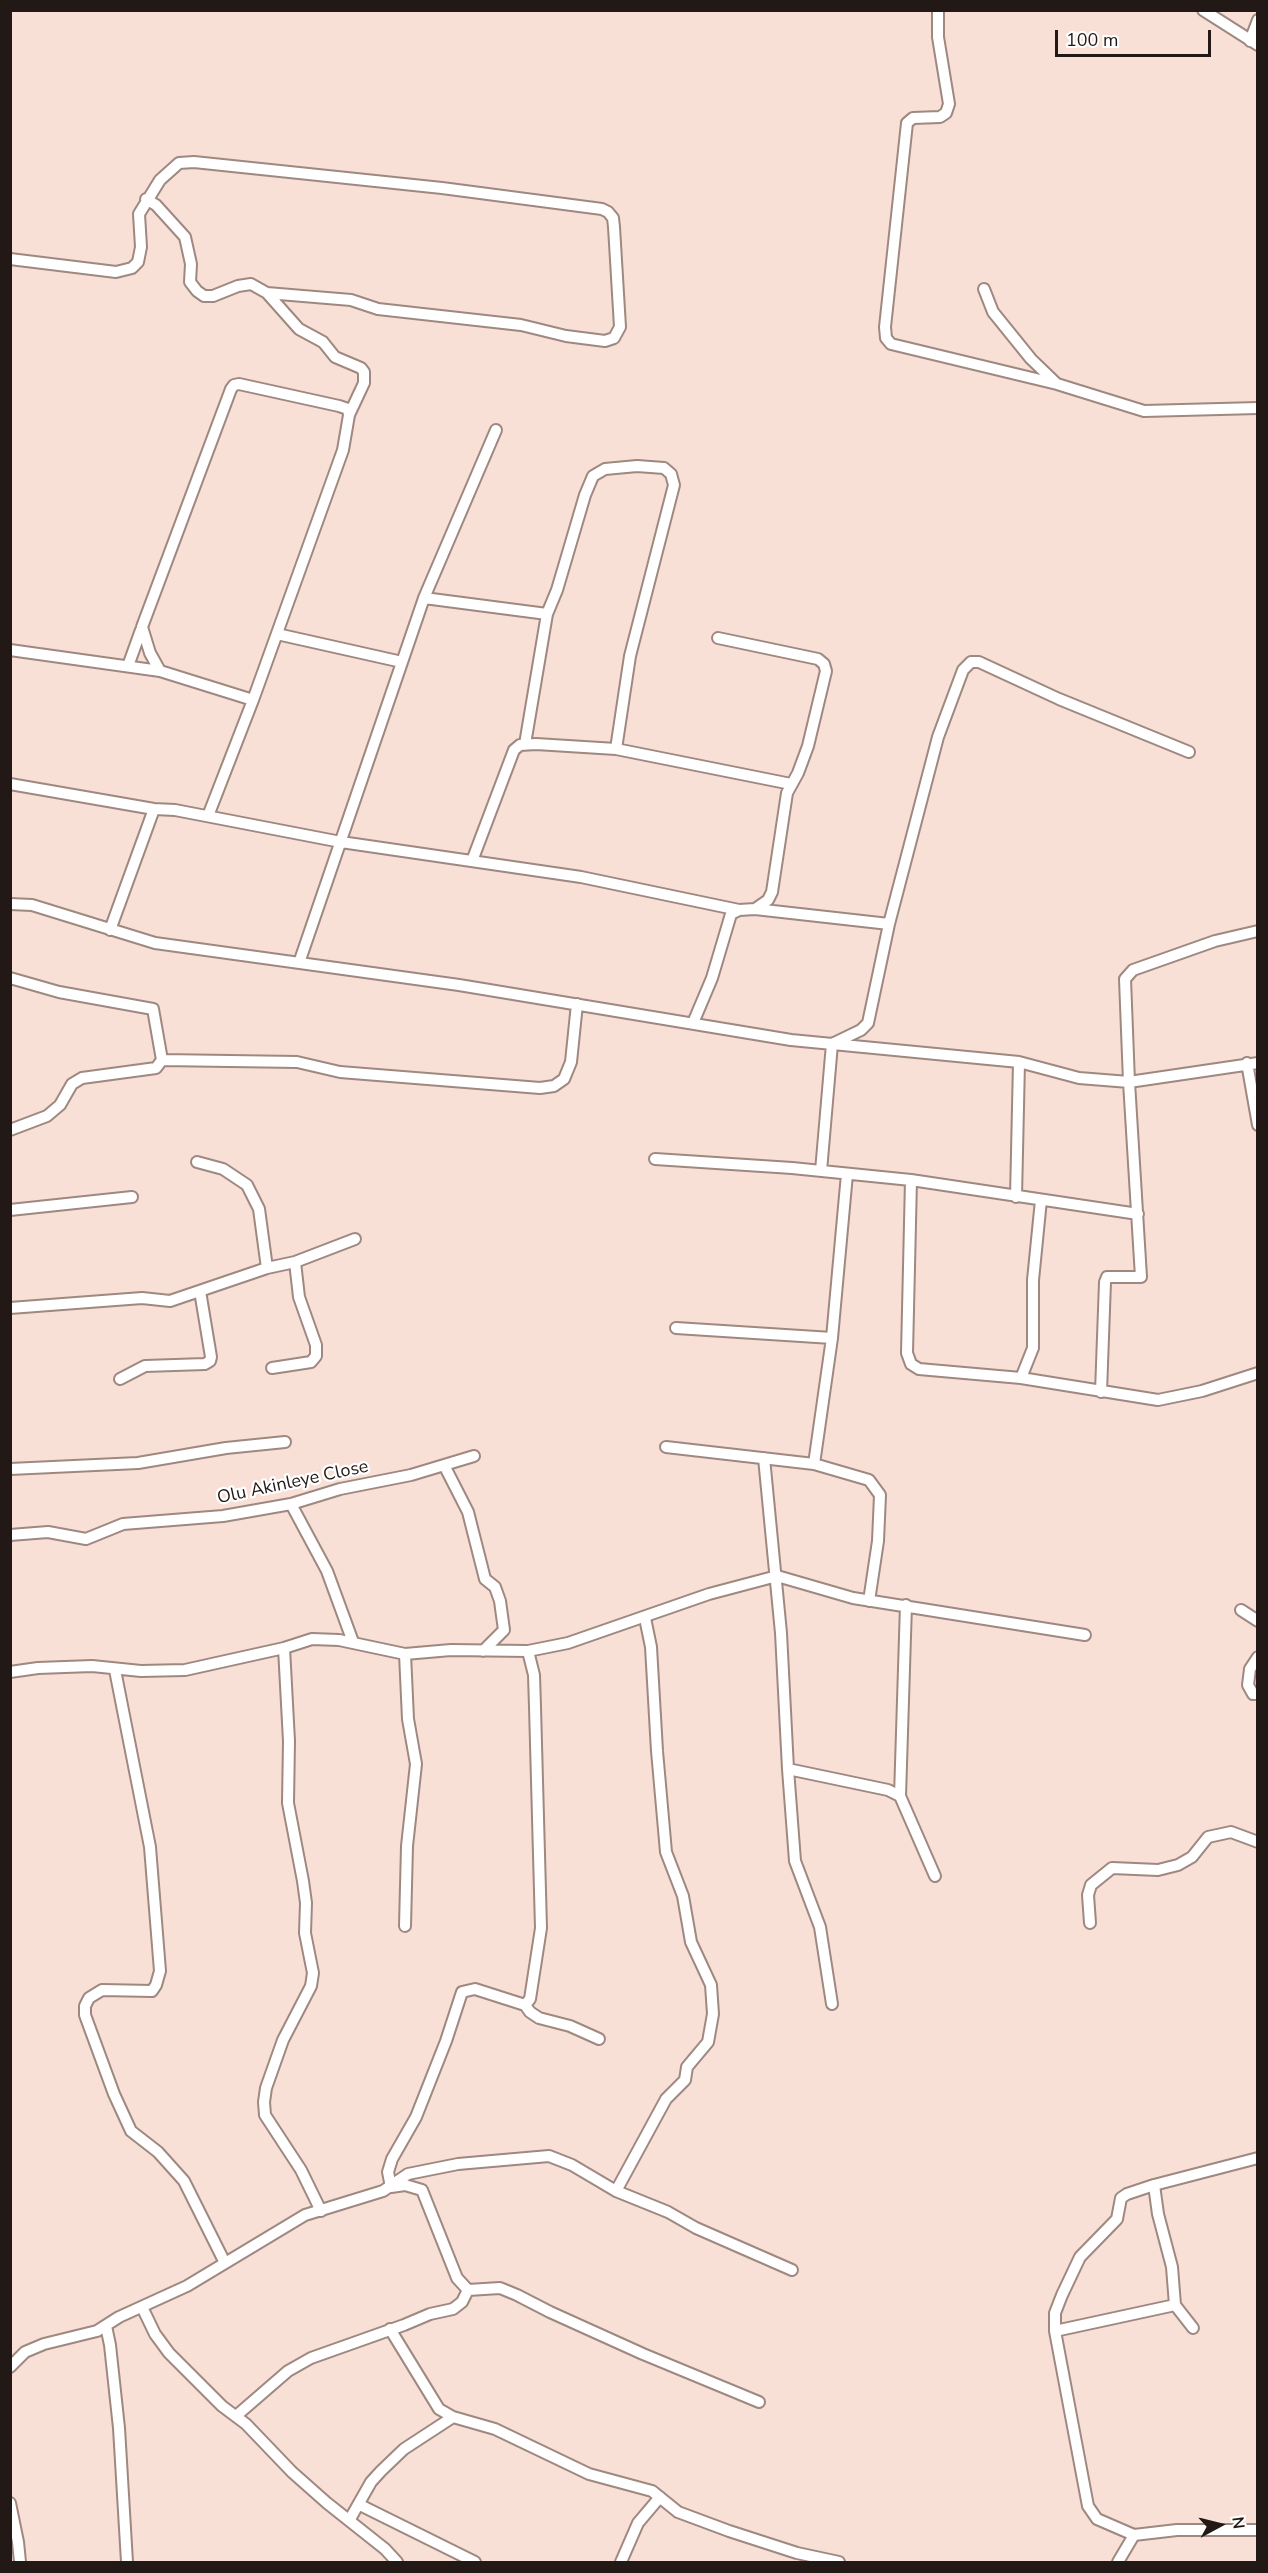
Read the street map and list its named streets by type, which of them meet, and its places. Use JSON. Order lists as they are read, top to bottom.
{
  "streets": {
    "street": ["Olu Akinleye Close"]
  },
  "scale_bar": "100 m",
  "north": "right"
}
